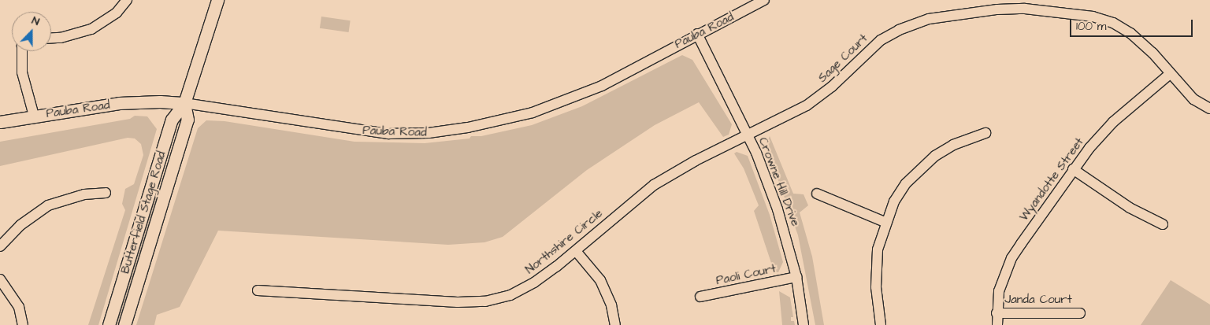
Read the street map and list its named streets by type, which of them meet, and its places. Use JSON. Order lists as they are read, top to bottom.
{
  "streets": {
    "main road": ["Pauba Road", "Butterfield Stage Road"],
    "street": [
      "Sage Court",
      "Wyandotte Street",
      "Crowne Hill Drive",
      "Northshire Circle",
      "Paoli Court",
      "Janda Court"
    ]
  },
  "crossings": [
    ["Pauba Road", "Crowne Hill Drive"],
    ["Pauba Road", "Butterfield Stage Road"],
    ["Sage Court", "Wyandotte Street"],
    ["Sage Court", "Crowne Hill Drive"],
    ["Sage Court", "Northshire Circle"],
    ["Wyandotte Street", "Janda Court"],
    ["Crowne Hill Drive", "Northshire Circle"],
    ["Crowne Hill Drive", "Paoli Court"]
  ],
  "scale_bar": "100 m",
  "north": "top"
}
